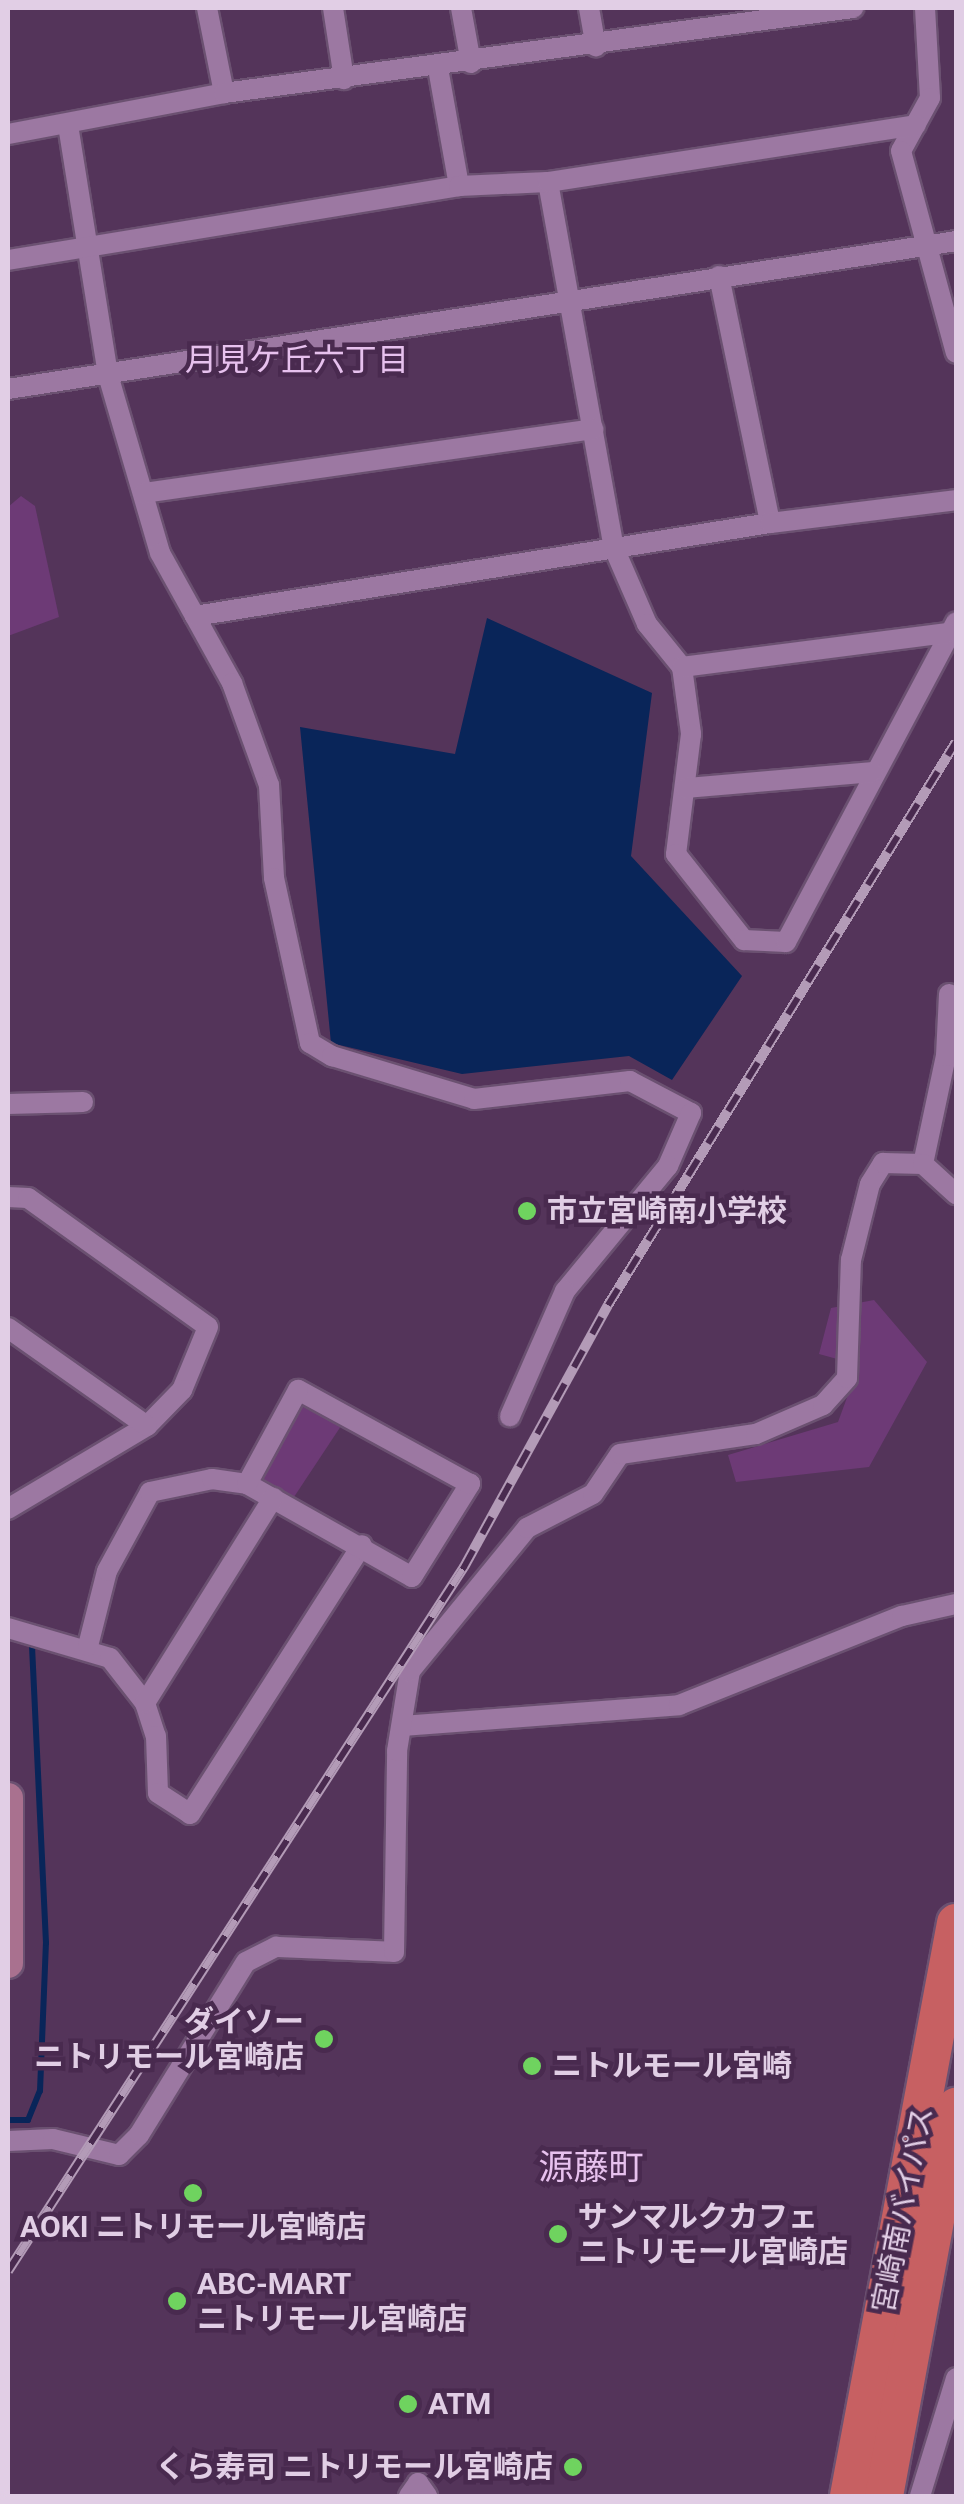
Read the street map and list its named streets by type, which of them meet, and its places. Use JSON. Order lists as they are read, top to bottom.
{
  "streets": {
    "highway": ["宮崎南バイパス"]
  },
  "districts": ["月見ケ丘六丁目", "源藤町"],
  "places": [
    "市立宮崎南小学校",
    "ダイソー ニトリモール宮崎店",
    "ニトルモール宮崎",
    "AOKI ニトリモール宮崎店",
    "サンマルクカフェ ニトリモール宮崎店",
    "ABC-MART ニトリモール宮崎店",
    "ATM",
    "くら寿司 ニトリモール宮崎店"
  ]
}
